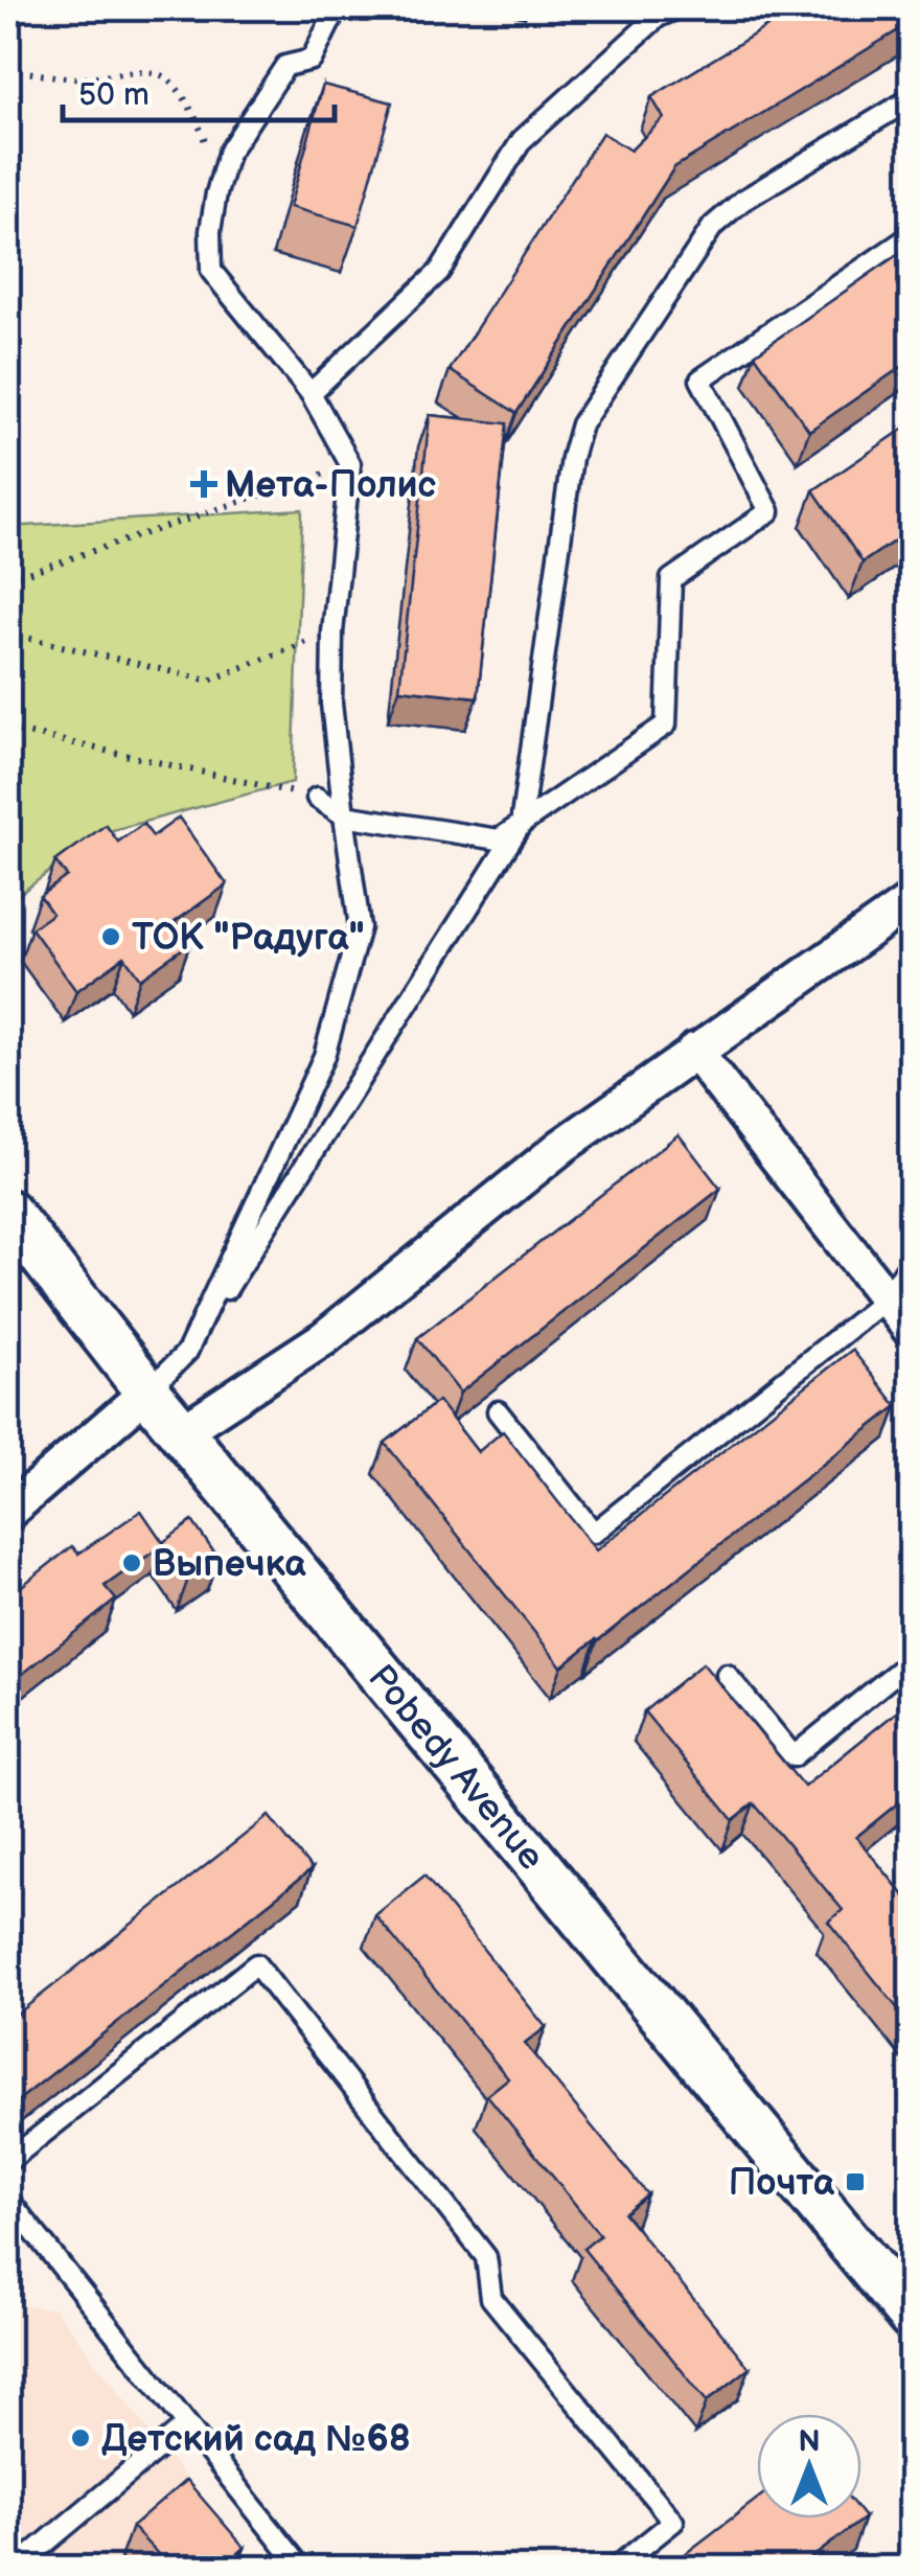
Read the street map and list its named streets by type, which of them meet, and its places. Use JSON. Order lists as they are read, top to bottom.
{
  "streets": {
    "street": ["Pobedy Avenue"]
  },
  "places": {
    "health": ["Мета-Полис"],
    "other": ["ТОК \"Радуга\"", "Выпечка", "Детский сад №68"],
    "transit": ["Почта"]
  },
  "scale_bar": "50 m",
  "north": "top"
}
